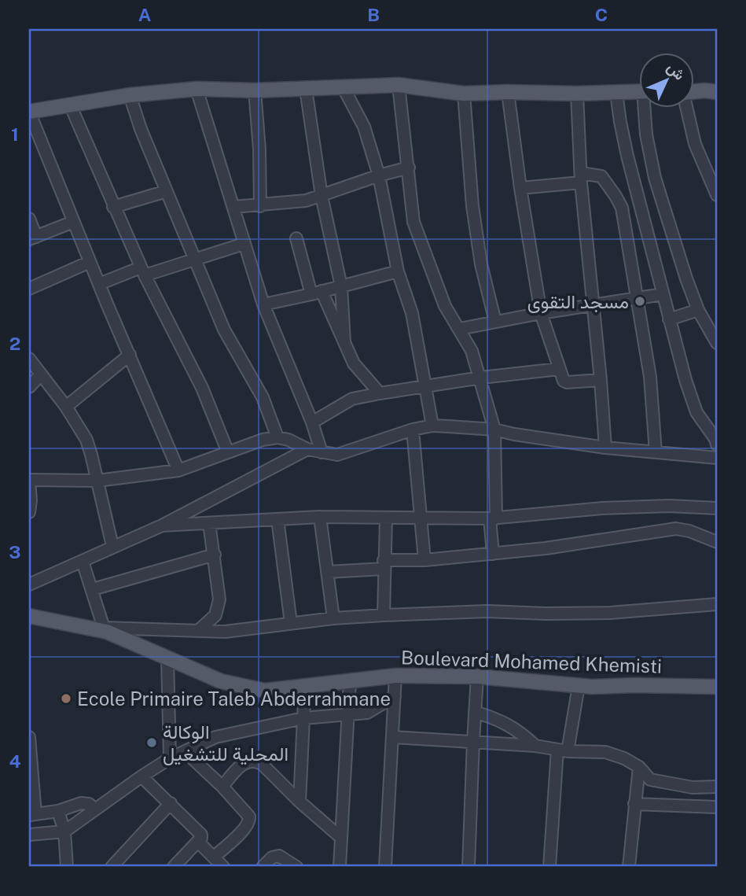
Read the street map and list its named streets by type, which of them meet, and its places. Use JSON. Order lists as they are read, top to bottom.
{
  "streets": {
    "main road": ["Boulevard Mohamed Khemisti"]
  },
  "places": ["مسجد التقوى", "Ecole Primaire Taleb Abderrahmane", "الوكالة المحلية للتشغيل"],
  "north": "top right",
  "grid": {
    "columns": ["A", "B", "C"],
    "rows": [
      "1",
      "2",
      "3",
      "4"
    ]
  }
}
